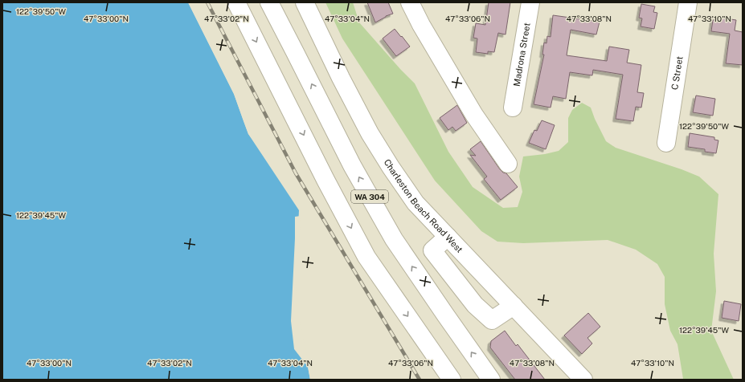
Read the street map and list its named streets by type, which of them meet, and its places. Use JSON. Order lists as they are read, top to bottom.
{
  "streets": {
    "main road": [
      "Madrona Street",
      "C Street",
      "WA 304",
      "Charleston Beach Road West"
    ]
  },
  "coordinates": [
    "122°39'50\"W",
    "47°33'00\"N",
    "47°33'04\"N",
    "47°33'02\"N",
    "47°33'06\"N",
    "47°33'08\"N",
    "47°33'10\"N",
    "122°39'45\"W"
  ]
}
